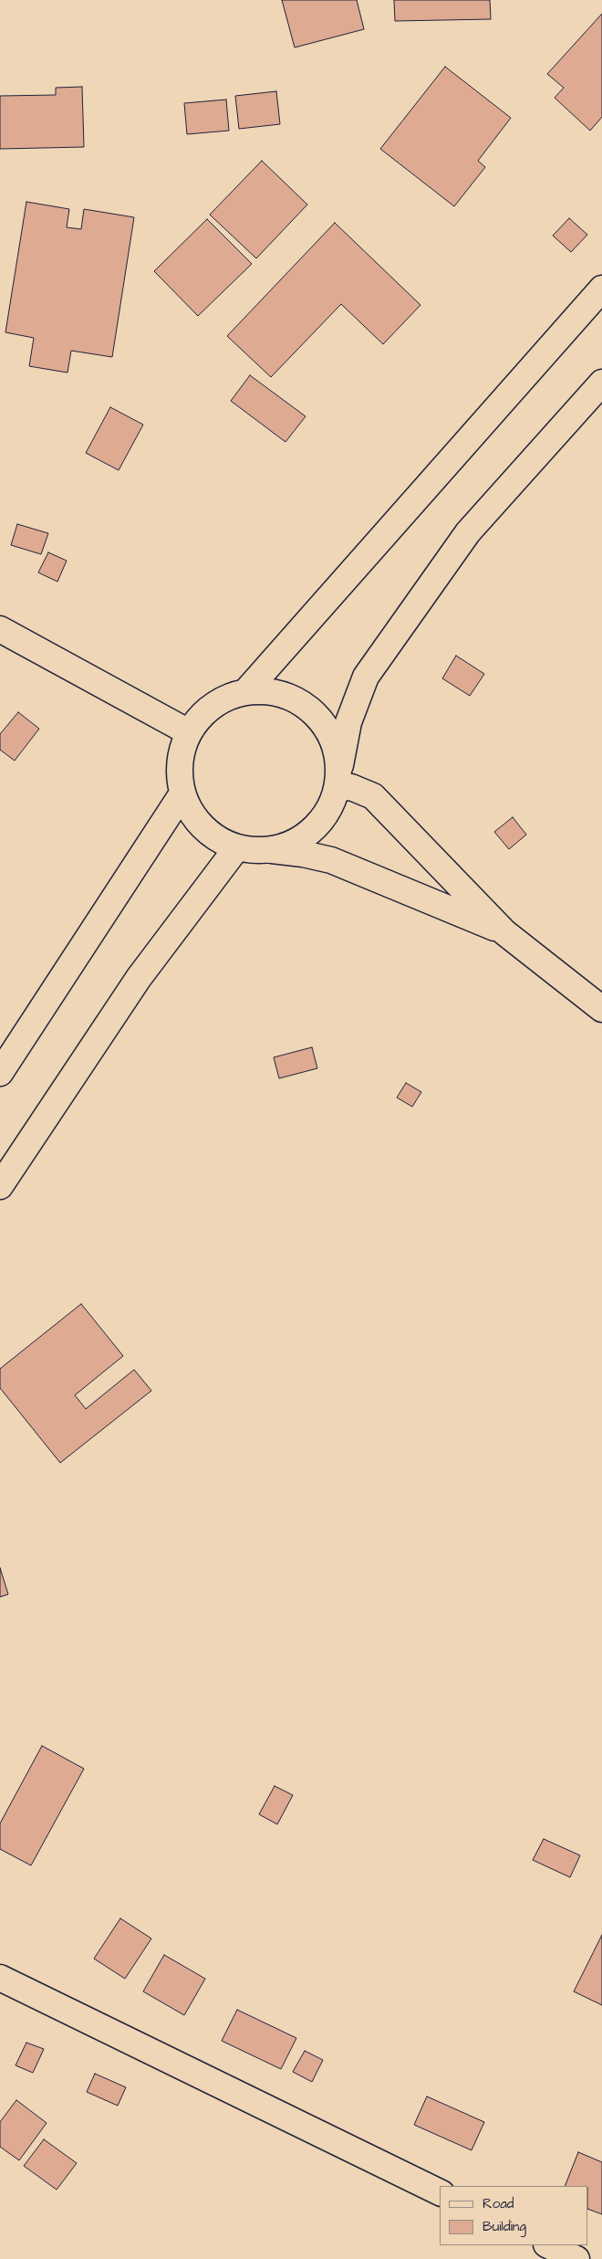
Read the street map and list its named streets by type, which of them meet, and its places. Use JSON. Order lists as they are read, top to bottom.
{
  "legend": ["Road", "Building"]
}
